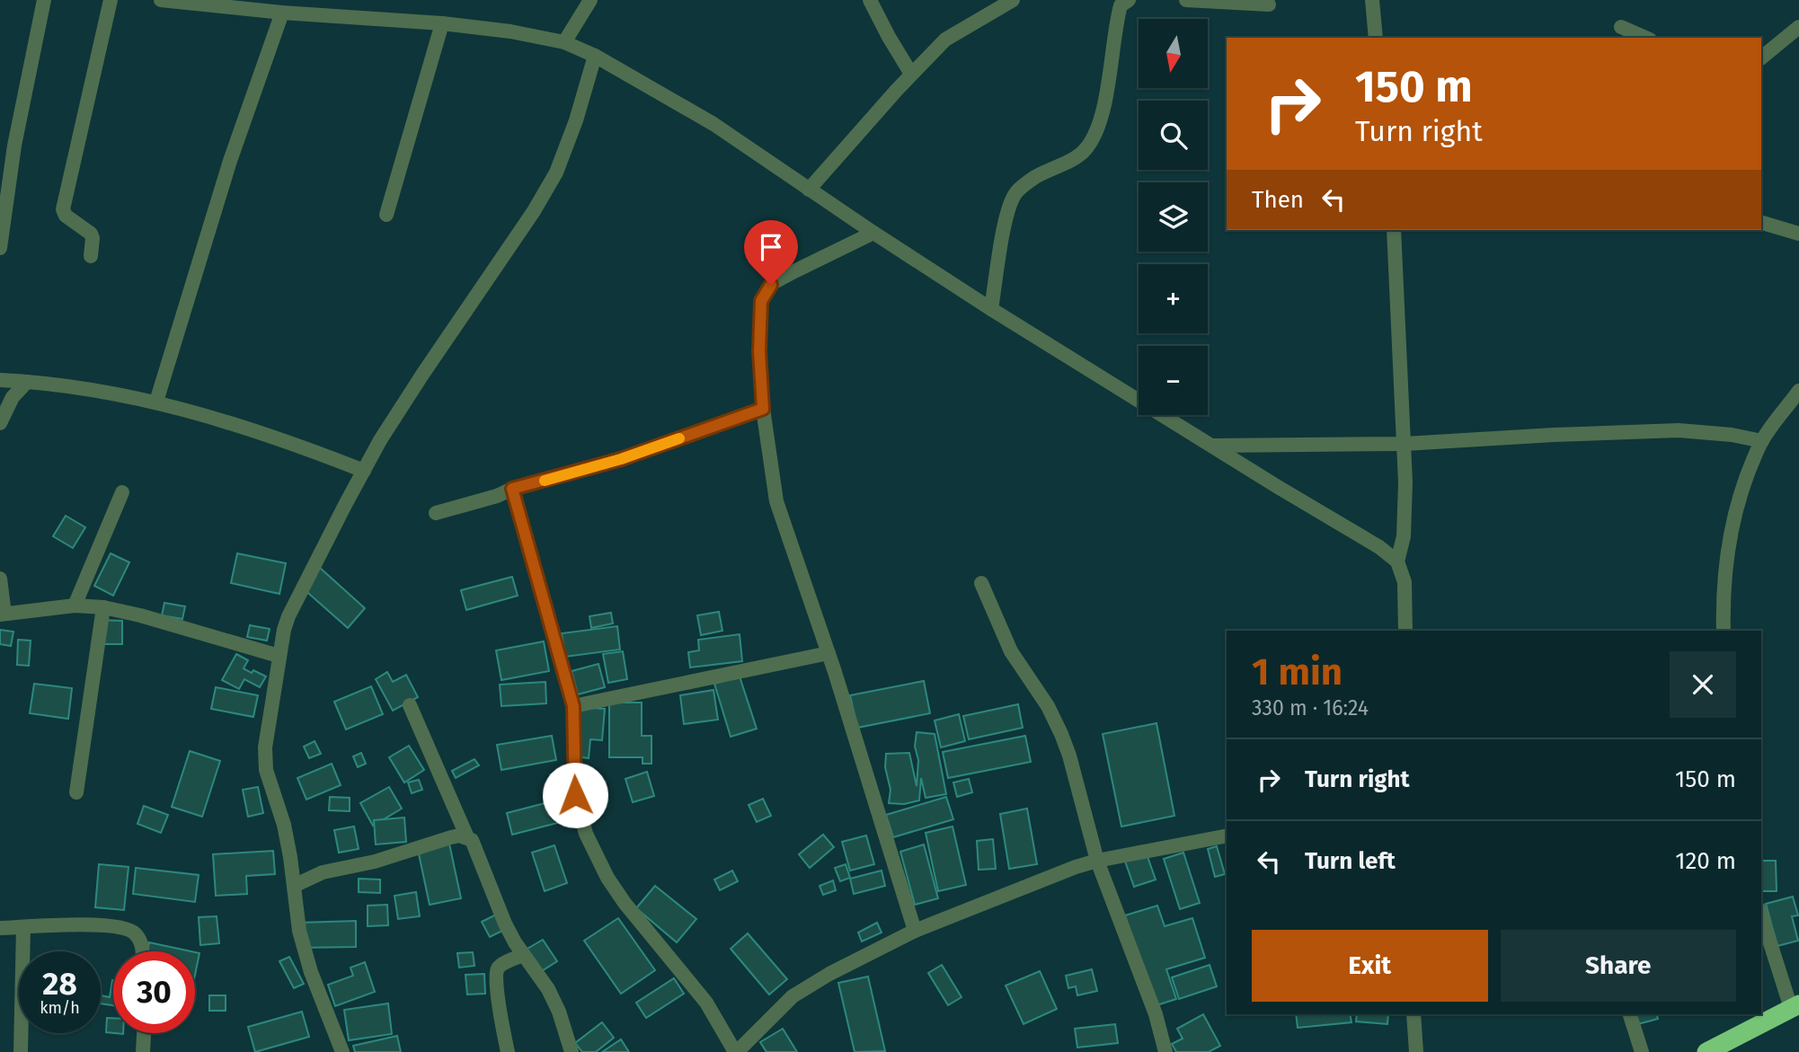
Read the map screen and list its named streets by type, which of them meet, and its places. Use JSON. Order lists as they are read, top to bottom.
{
  "north": "bottom",
  "page": {
    "map_buttons": ["+", "−"],
    "turn": ["150 m", "Turn right"],
    "then": "Then",
    "heading": ["1 min", "330 m · 16:24"],
    "list": [
      {
        "name": "Turn right",
        "value": "150 m"
      },
      {
        "name": "Turn left",
        "value": "120 m"
      }
    ],
    "buttons": ["Exit", "Share"],
    "speed": "28 km/h",
    "limit": "30"
  }
}
